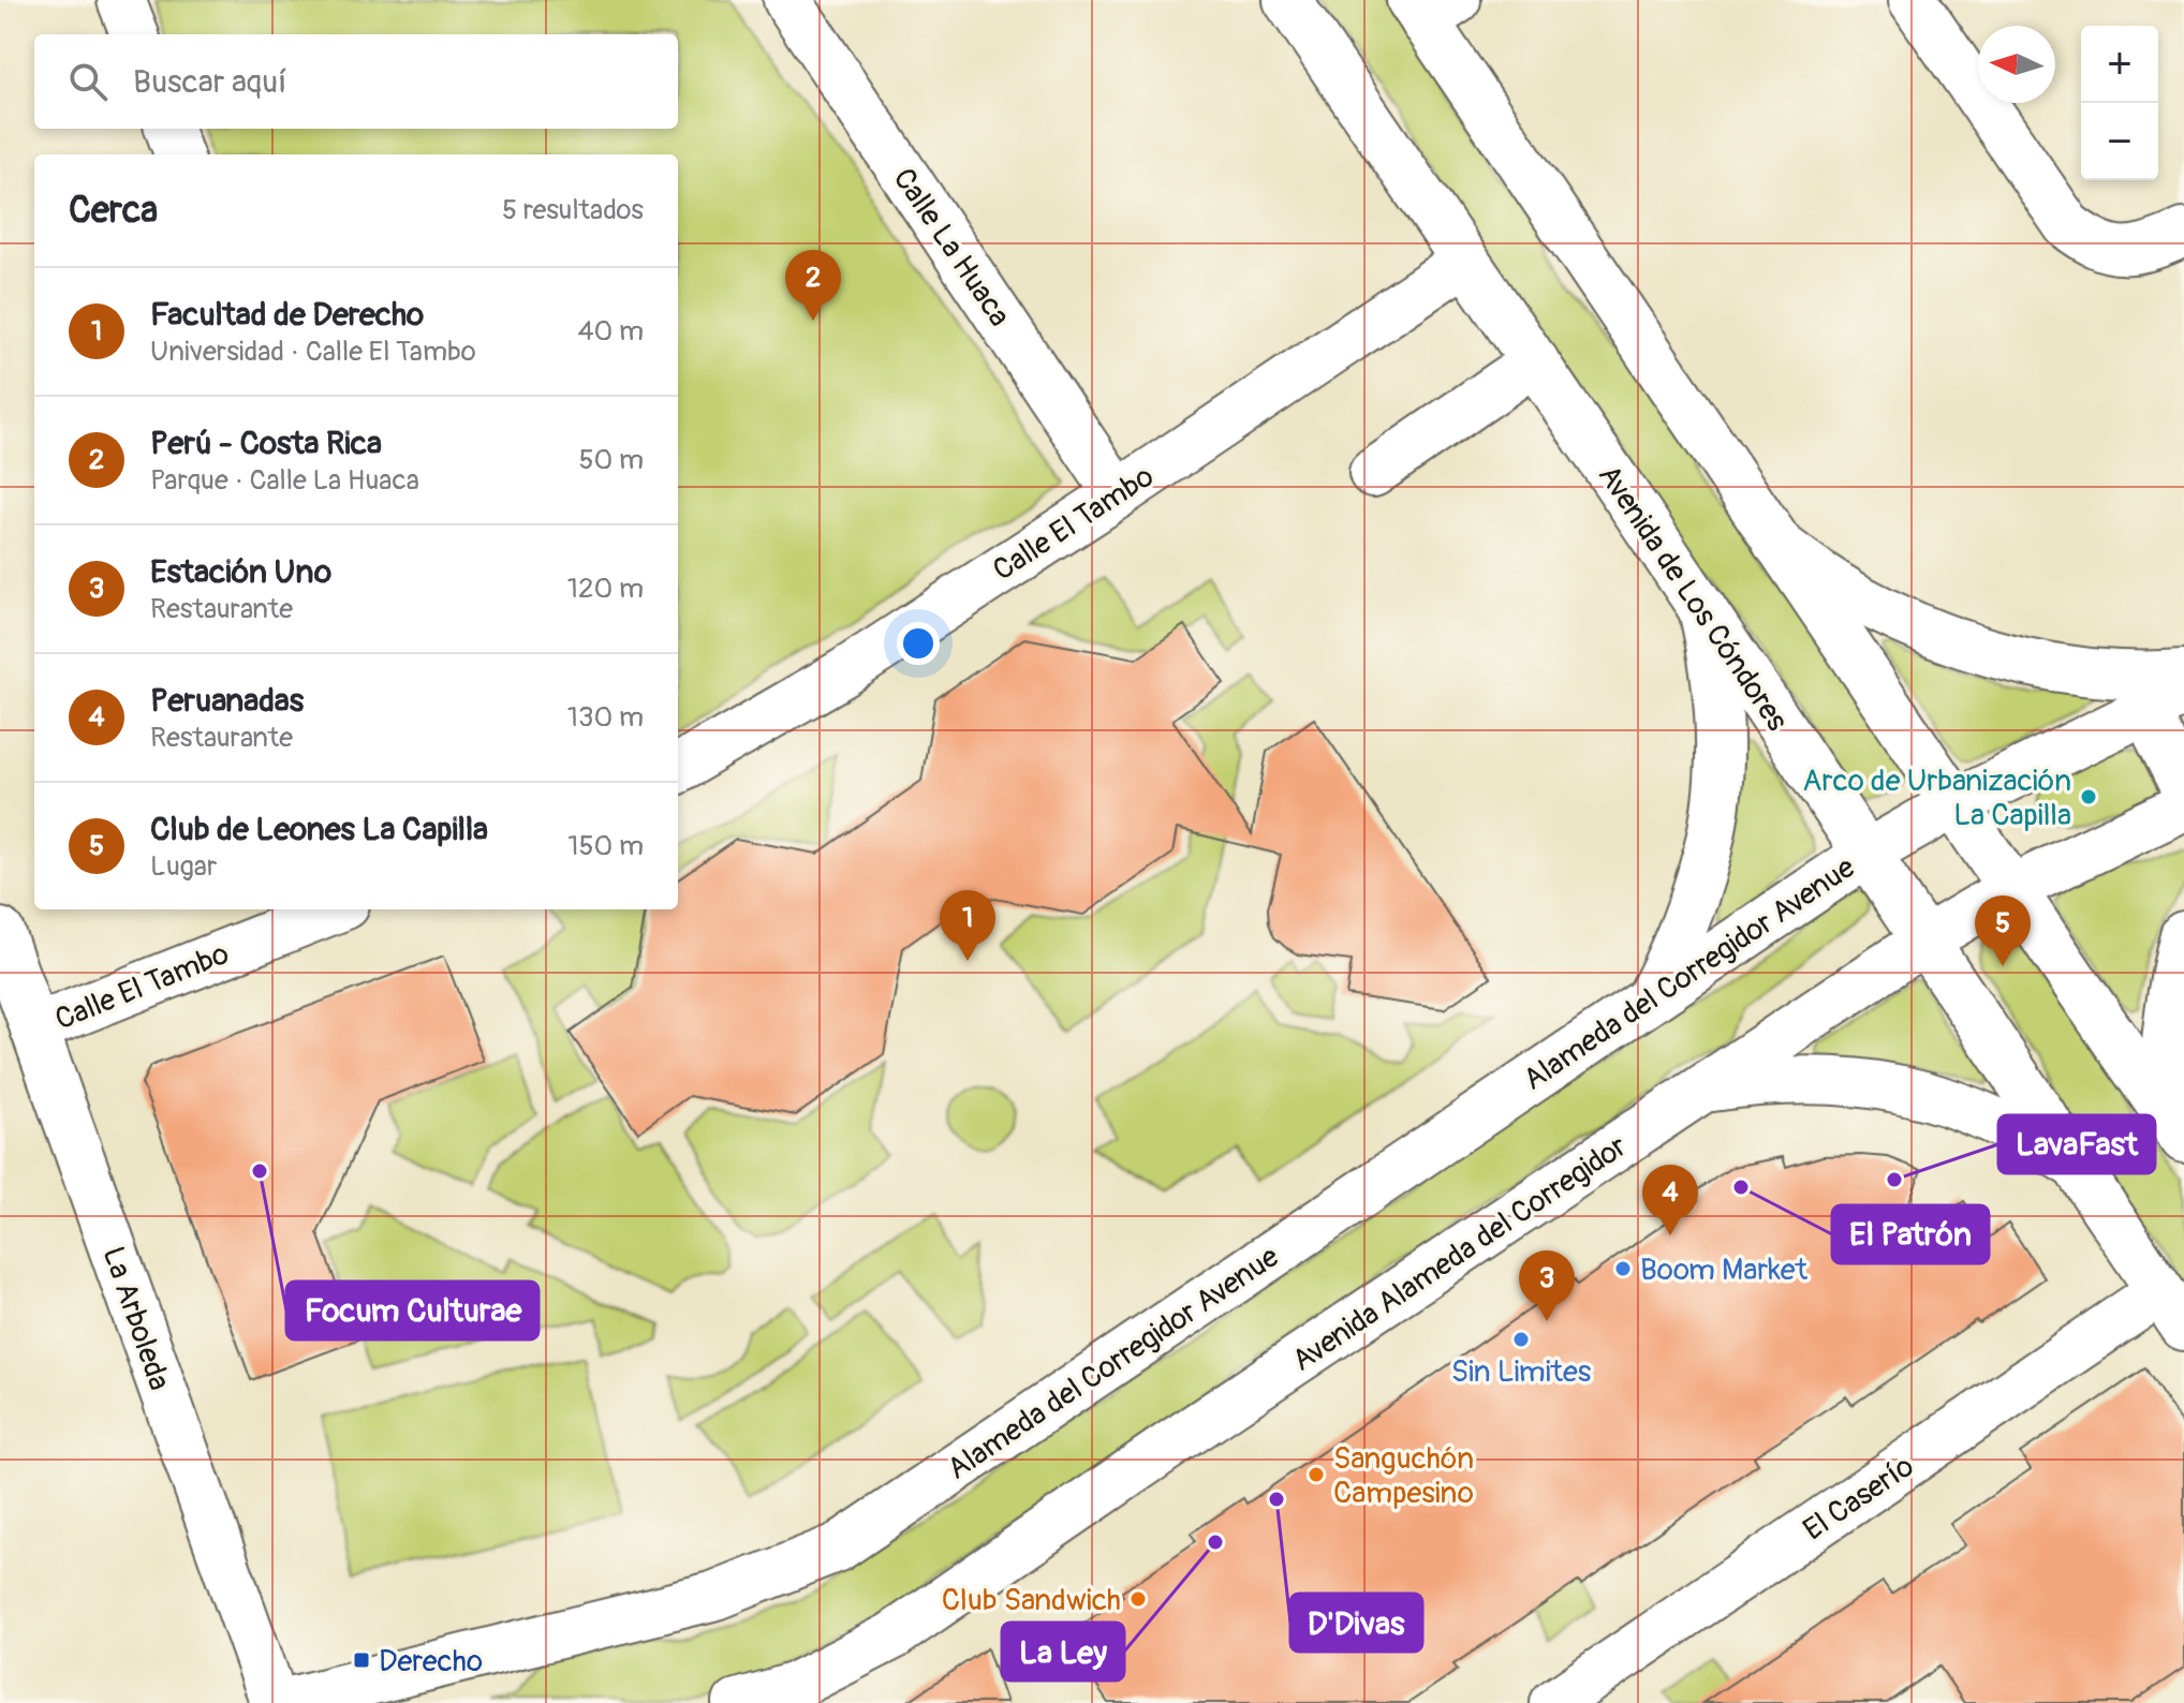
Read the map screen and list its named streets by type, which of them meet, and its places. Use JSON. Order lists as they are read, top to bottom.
{
  "streets": {
    "street": [
      "Calle La Huaca",
      "Calle El Tambo",
      "Avenida de Los Cóndores",
      "Alameda del Corregidor Avenue",
      "Avenida Alameda del Corregidor",
      "La Arboleda",
      "El Caserío"
    ]
  },
  "crossings": [
    ["Calle La Huaca", "Calle El Tambo"],
    ["Calle El Tambo", "Avenida de Los Cóndores"],
    ["Calle El Tambo", "La Arboleda"],
    ["Avenida de Los Cóndores", "Alameda del Corregidor Avenue"],
    ["Avenida de Los Cóndores", "Avenida Alameda del Corregidor"],
    ["Avenida de Los Cóndores", "El Caserío"]
  ],
  "places": {
    "other": [
      "Arco de Urbanización La Capilla",
      "Focum Culturae",
      "LavaFast",
      "El Patrón",
      "Boom Market",
      "Sin Limites",
      "Sanguchón Campesino",
      "D'Divas",
      "La Ley",
      "Club Sandwich"
    ],
    "transit": ["Derecho"]
  },
  "north": "left",
  "page": {
    "map_buttons": ["+", "−"],
    "search": "Buscar aquí",
    "heading": ["Cerca", "5 resultados"],
    "pins": [
      "2",
      "1",
      "5",
      "4",
      "3"
    ],
    "list": [
      {
        "mark": "1",
        "name": "Facultad de Derecho",
        "note": "Universidad · Calle El Tambo",
        "value": "40 m"
      },
      {
        "mark": "2",
        "name": "Perú - Costa Rica",
        "note": "Parque · Calle La Huaca",
        "value": "50 m"
      },
      {
        "mark": "3",
        "name": "Estación Uno",
        "note": "Restaurante",
        "value": "120 m"
      },
      {
        "mark": "4",
        "name": "Peruanadas",
        "note": "Restaurante",
        "value": "130 m"
      },
      {
        "mark": "5",
        "name": "Club de Leones La Capilla",
        "note": "Lugar",
        "value": "150 m"
      }
    ]
  }
}
